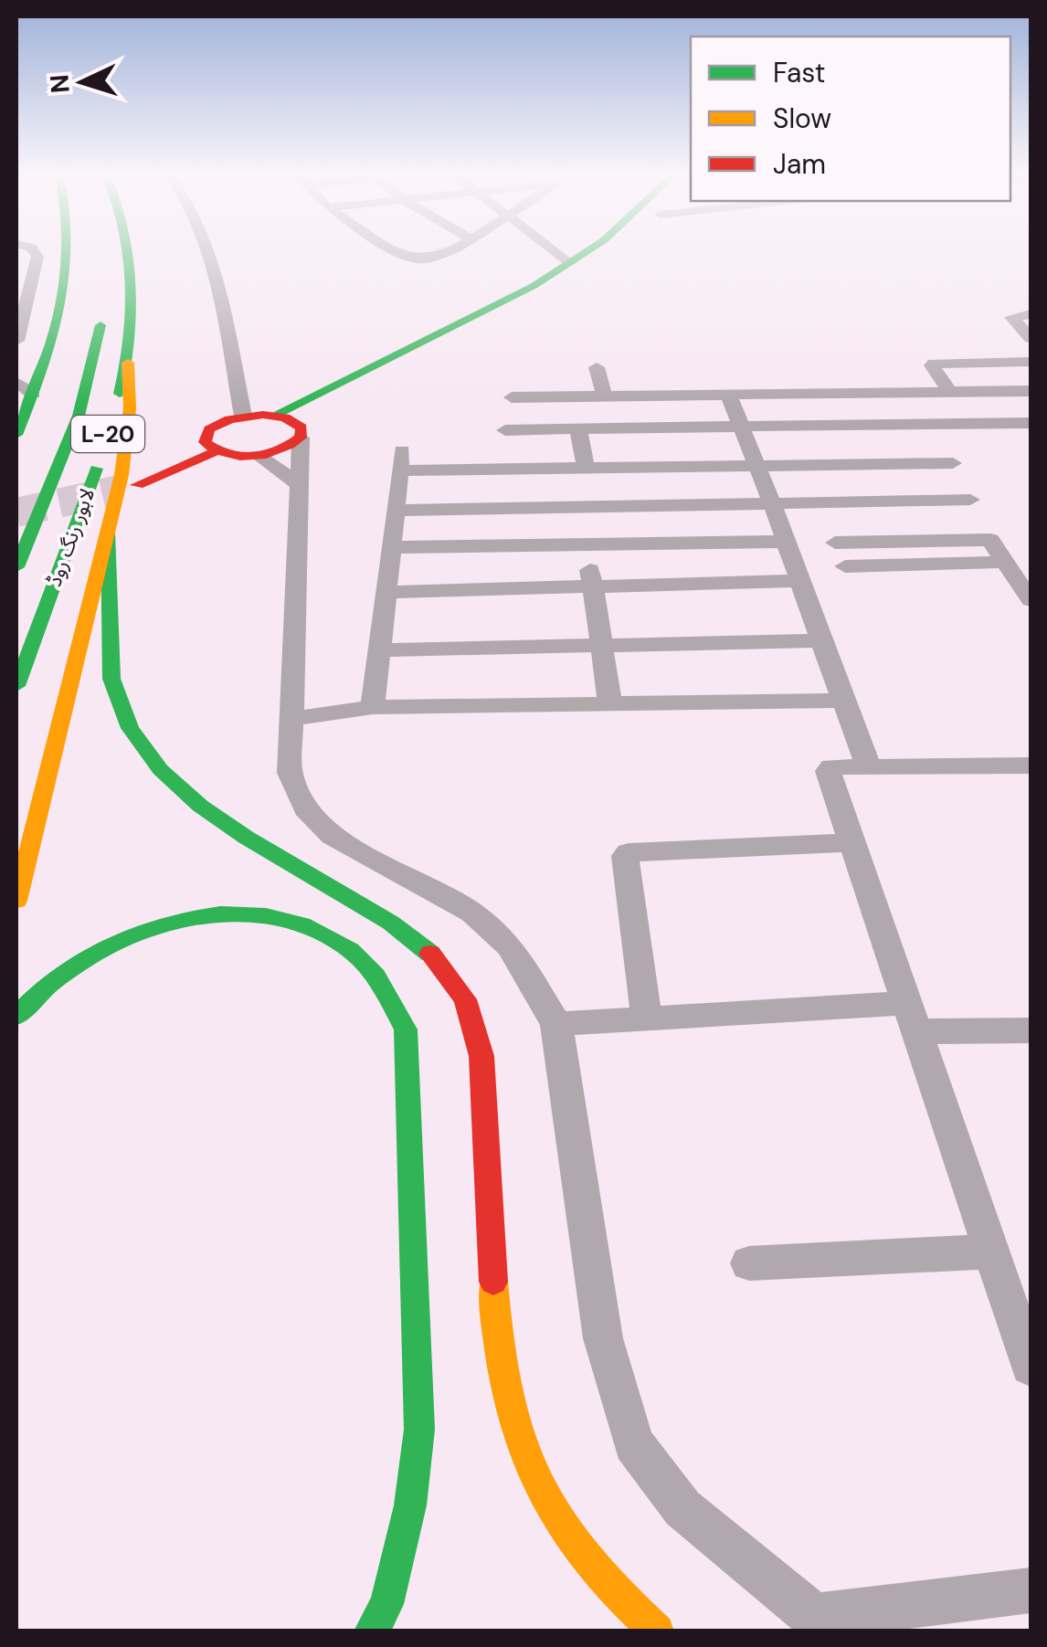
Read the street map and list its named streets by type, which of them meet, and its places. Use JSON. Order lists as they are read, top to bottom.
{
  "streets": {
    "main road": ["L-20", "لاہور رنگ روڈ"]
  },
  "legend": ["Fast", "Slow", "Jam"],
  "north": "left"
}
